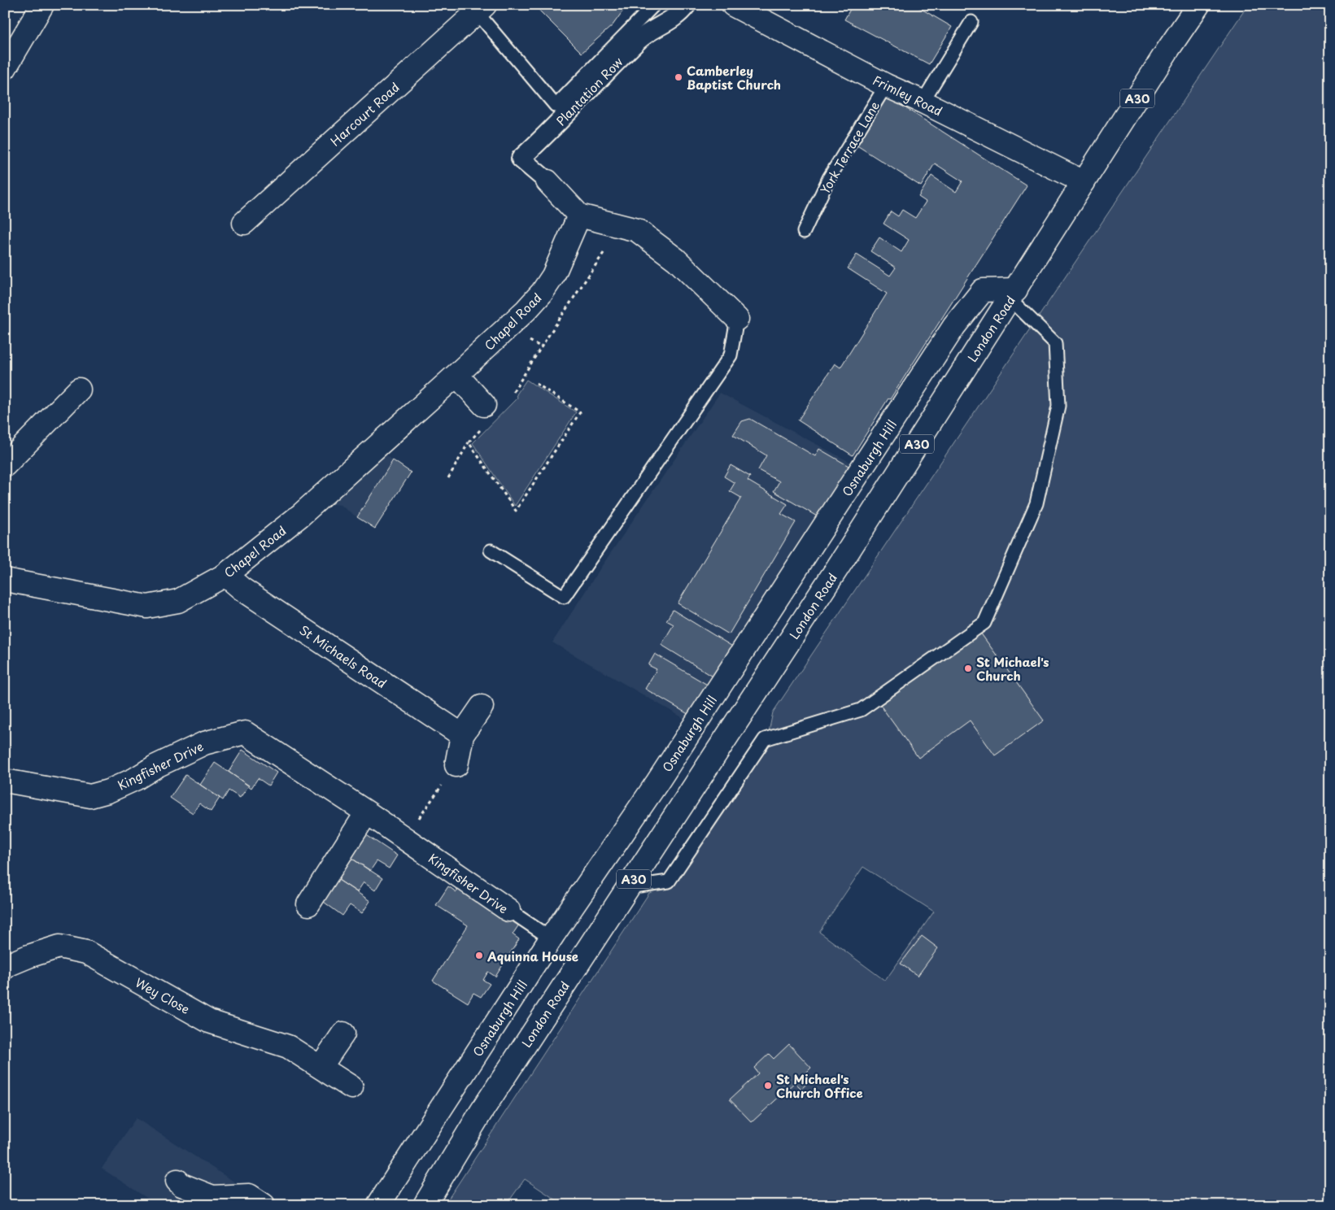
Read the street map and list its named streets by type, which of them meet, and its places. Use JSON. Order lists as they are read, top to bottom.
{
  "streets": {
    "street": [
      "Plantation Row",
      "Frimley Road",
      "A30",
      "Harcourt Road",
      "Chapel Road",
      "London Road",
      "Osnaburgh Hill",
      "St Michaels Road",
      "Kingfisher Drive",
      "Wey Close"
    ],
    "lane": ["York Terrace Lane"]
  },
  "crossings": [
    ["Frimley Road", "York Terrace Lane"],
    ["Frimley Road", "London Road"],
    ["Chapel Road", "St Michaels Road"],
    ["London Road", "Osnaburgh Hill"],
    ["Osnaburgh Hill", "Kingfisher Drive"]
  ],
  "places": [
    "Camberley Baptist Church",
    "St Michael's Church",
    "Aquinna House",
    "St Michael's Church Office"
  ]
}
